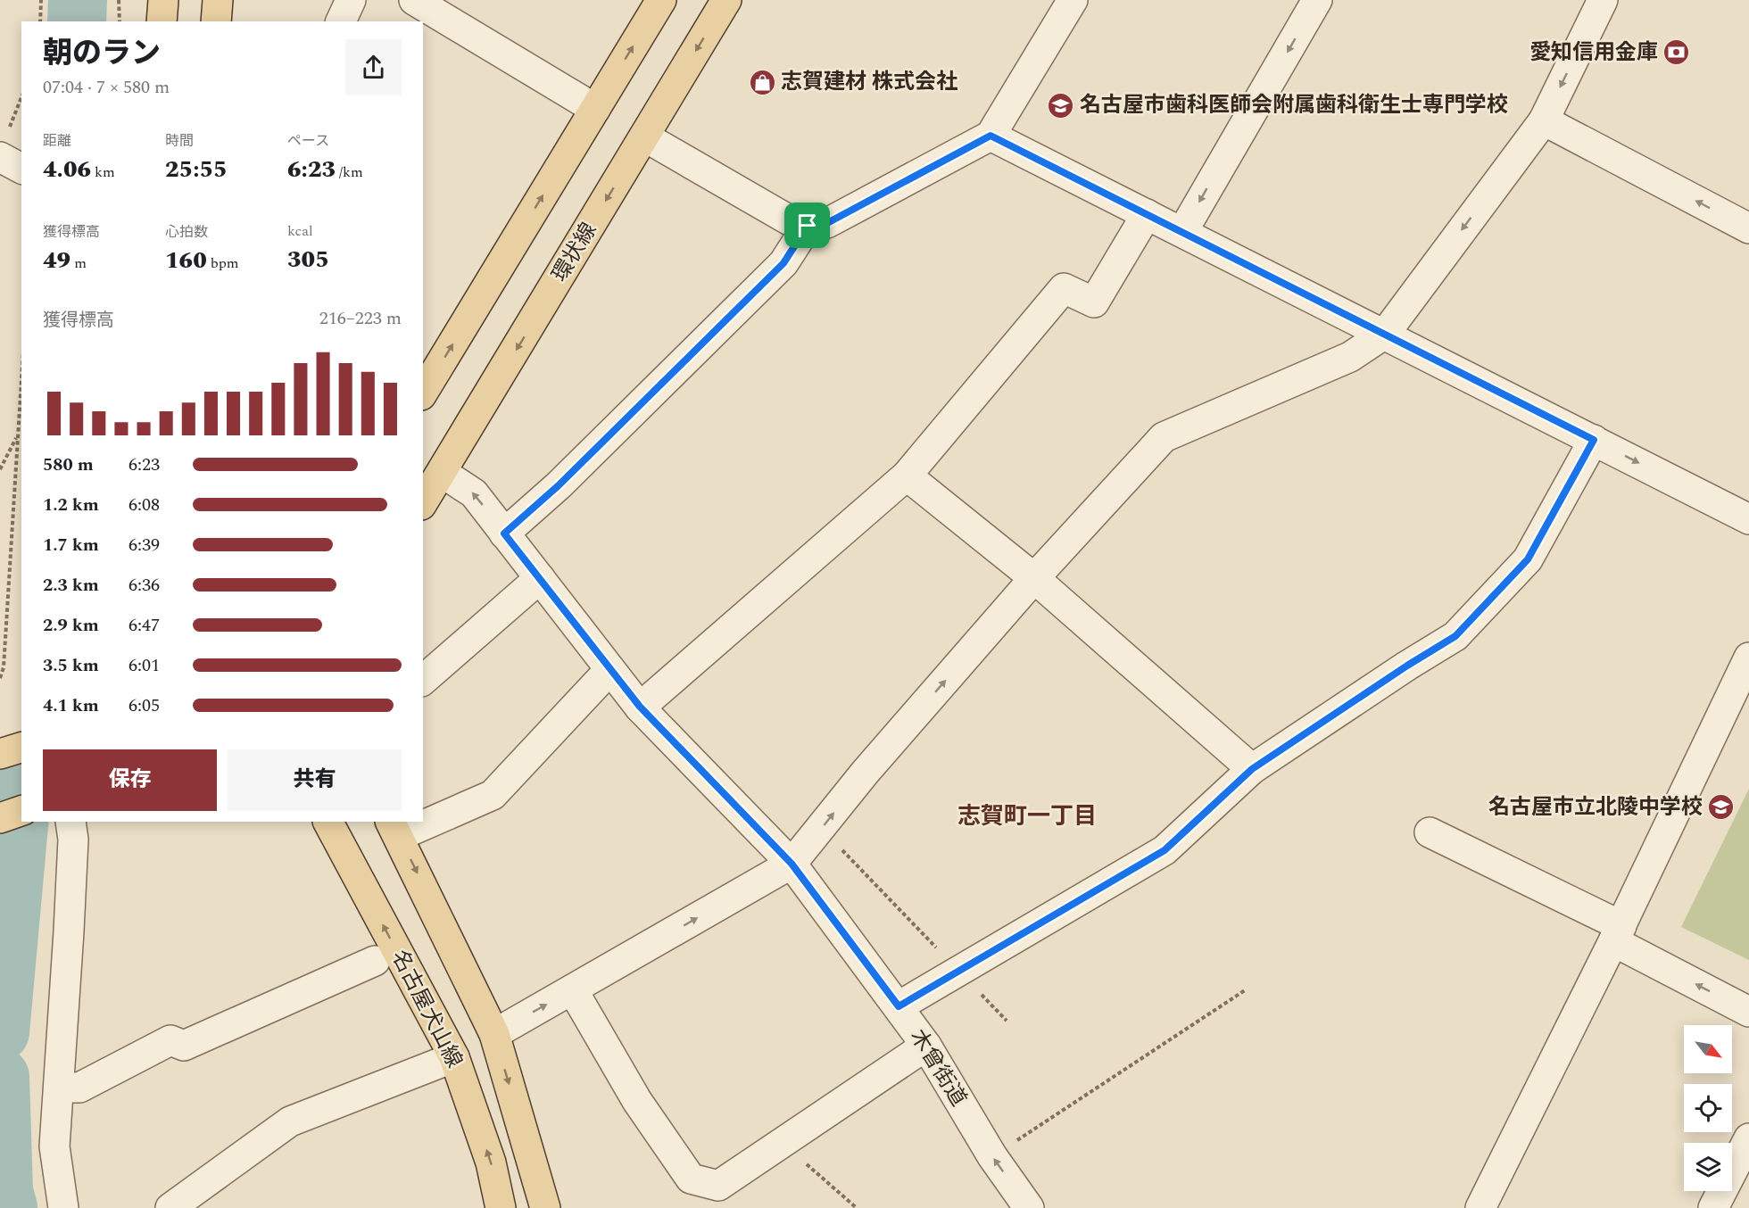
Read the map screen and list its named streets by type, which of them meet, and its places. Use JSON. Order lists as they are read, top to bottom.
{
  "streets": {
    "main road": ["環状線", "名古屋犬山線"],
    "street": ["木曾街道"]
  },
  "crossings": [
    ["環状線", "木曾街道"]
  ],
  "districts": ["志賀町一丁目"],
  "places": {
    "bank": ["愛知信用金庫"],
    "shop": ["志賀建材 株式会社"],
    "school or university": ["名古屋市歯科医師会附属歯科衛生士専門学校", "名古屋市立北陵中学校"]
  },
  "north": "bottom right",
  "page": {
    "heading": ["朝のラン", "07:04 · 7 × 580 m"],
    "stats": [
      ["距離", "4.06 km"],
      ["時間", "25:55"],
      ["ペース", "6:23 /km"],
      ["獲得標高", "49 m"],
      ["心拍数", "160 bpm"],
      ["kcal", "305"]
    ],
    "chart": ["獲得標高", "216–223 m"],
    "list": [
      {
        "name": "580 m",
        "note": "6:23"
      },
      {
        "name": "1.2 km",
        "note": "6:08"
      },
      {
        "name": "1.7 km",
        "note": "6:39"
      },
      {
        "name": "2.3 km",
        "note": "6:36"
      },
      {
        "name": "2.9 km",
        "note": "6:47"
      },
      {
        "name": "3.5 km",
        "note": "6:01"
      },
      {
        "name": "4.1 km",
        "note": "6:05"
      }
    ],
    "buttons": ["保存", "共有"]
  }
}
